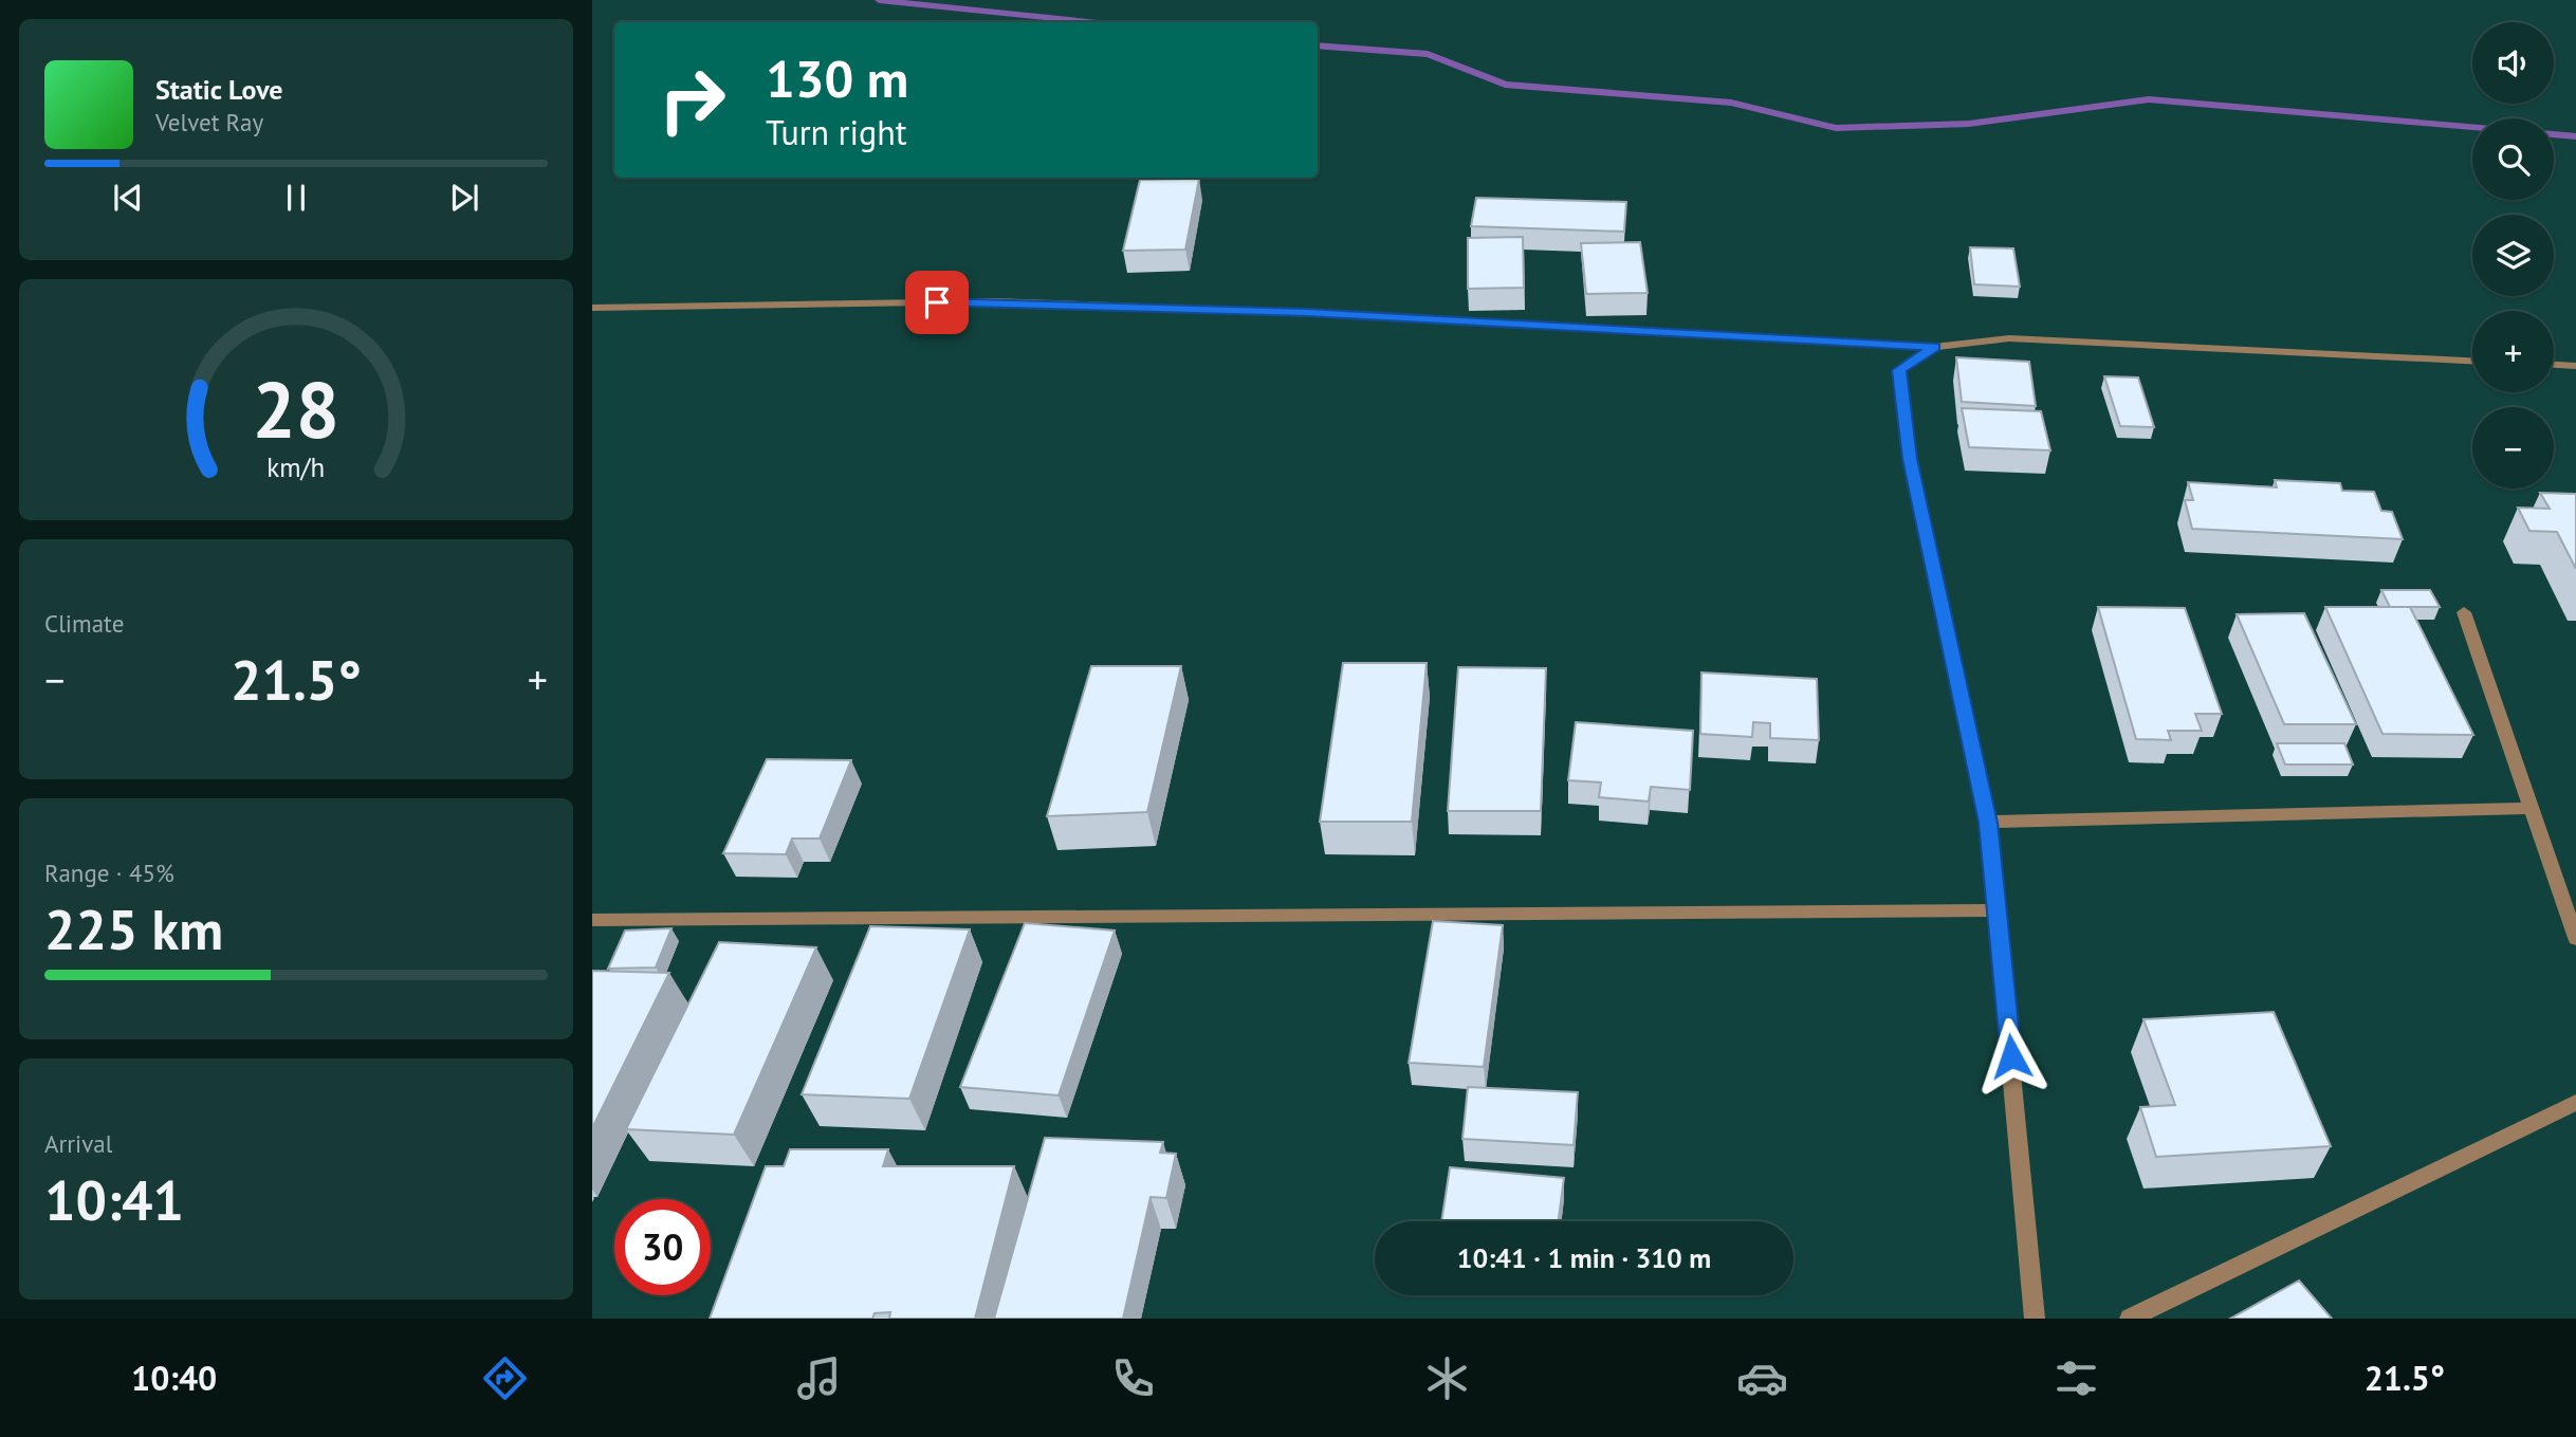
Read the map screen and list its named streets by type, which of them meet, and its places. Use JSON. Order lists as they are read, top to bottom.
{
  "page": {
    "map_buttons": ["+", "−"],
    "turn": ["130 m", "Turn right"],
    "song": ["Static Love", "Velvet Ray"],
    "tile": [
      "Climate",
      ["Range · 45%", "225 km"],
      ["Arrival", "10:41"]
    ],
    "heat": ["−", "21.5°", "+"],
    "limit": "30",
    "trip": "10:41 · 1 min · 310 m",
    "tabs": ["10:40", "21.5°"],
    "gauge": ["28", "km/h"]
  }
}
